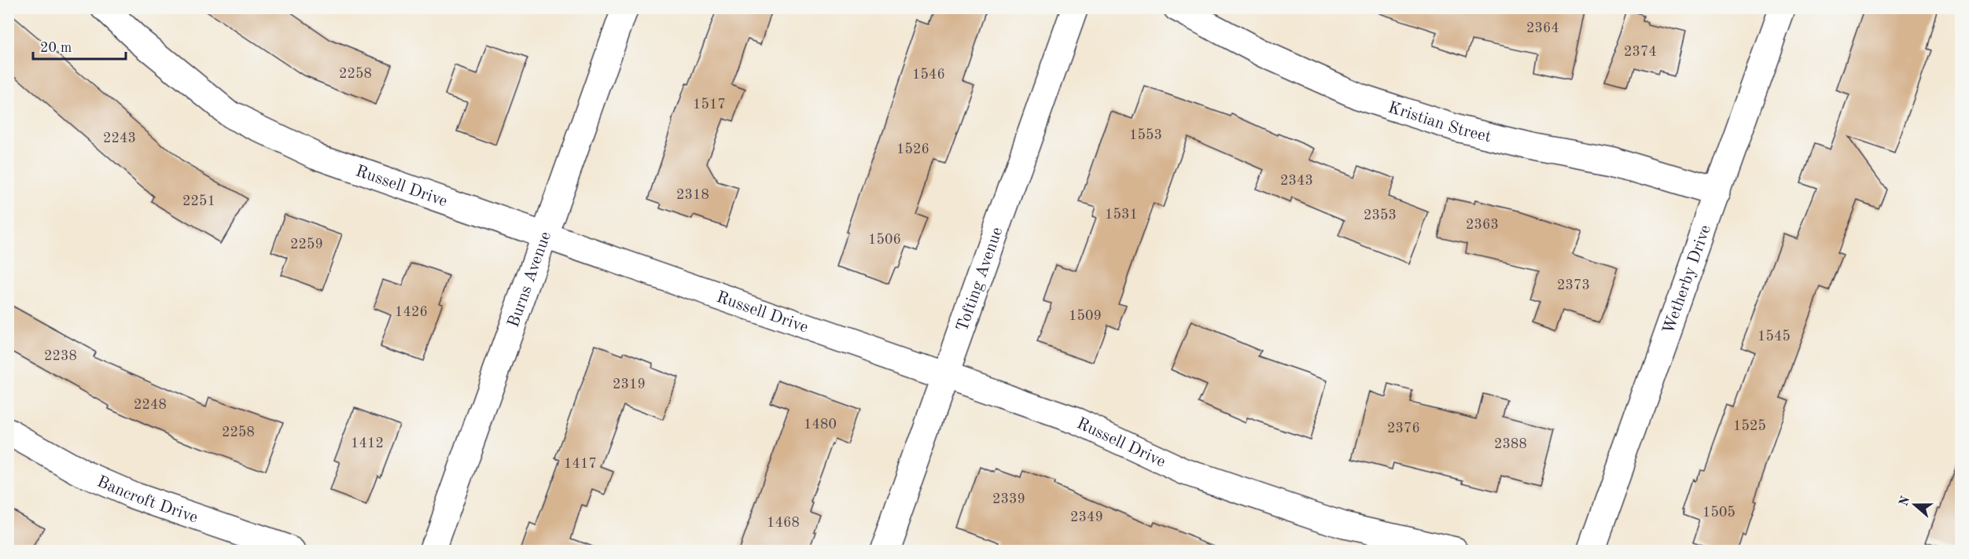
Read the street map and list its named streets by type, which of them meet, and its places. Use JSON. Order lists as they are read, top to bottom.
{
  "streets": {
    "street": [
      "Kristian Street",
      "Russell Drive",
      "Tofting Avenue",
      "Burns Avenue",
      "Wetherby Drive",
      "Bancroft Drive"
    ]
  },
  "crossings": [
    ["Kristian Street", "Wetherby Drive"],
    ["Russell Drive", "Tofting Avenue"],
    ["Russell Drive", "Burns Avenue"]
  ],
  "house_numbers": [
    "2364",
    "2374",
    "2258",
    "1546",
    "1517",
    "1553",
    "2243",
    "1526",
    "2343",
    "2318",
    "2251",
    "1531",
    "2353",
    "2363",
    "1506",
    "2259",
    "2373",
    "1426",
    "1509",
    "1545",
    "2238",
    "2319",
    "2248",
    "1480",
    "1525",
    "2376",
    "2258",
    "1412",
    "2388",
    "1417",
    "2339",
    "1505",
    "2349",
    "1468"
  ],
  "scale_bar": "20 m",
  "north": "left"
}
